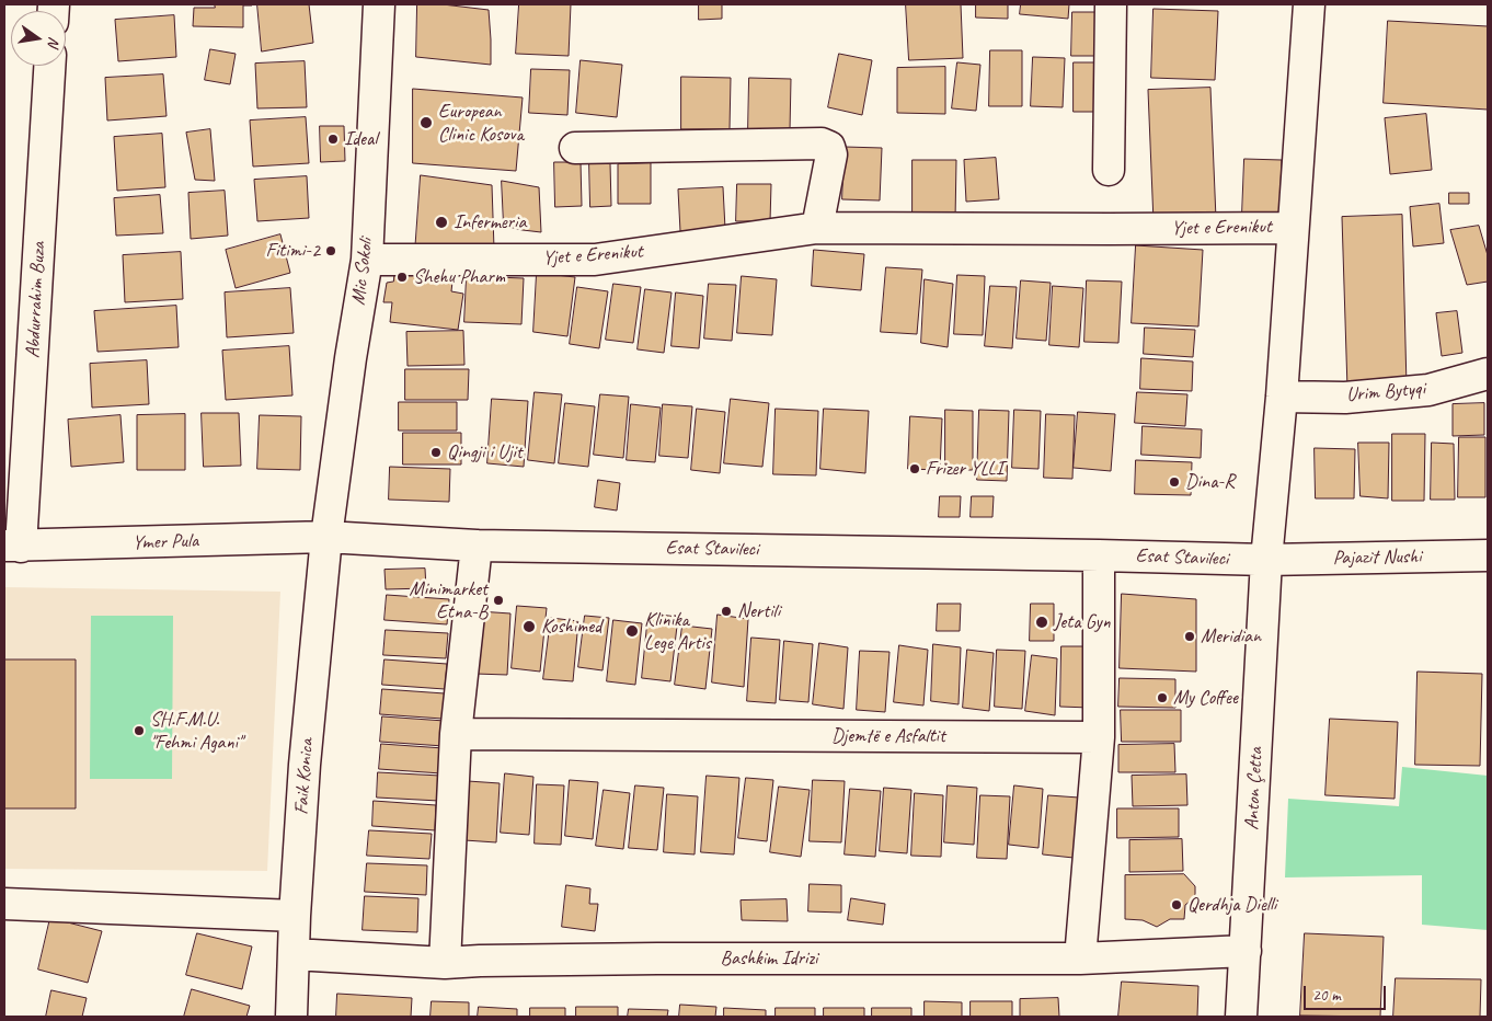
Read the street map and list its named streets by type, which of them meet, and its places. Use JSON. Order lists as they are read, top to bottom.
{
  "streets": {
    "street": [
      "Yjet e Erenikut",
      "Mic Sokoli",
      "Abdurrahim Buza",
      "Urim Bytyqi",
      "Ymer Pula",
      "Esat Stavileci",
      "Pajazit Nushi",
      "Djemtë e Asfaltit",
      "Faik Konica",
      "Anton Çetta",
      "Bashkim Idrizi"
    ]
  },
  "crossings": [
    ["Yjet e Erenikut", "Mic Sokoli"],
    ["Yjet e Erenikut", "Urim Bytyqi"],
    ["Yjet e Erenikut", "Esat Stavileci"],
    ["Yjet e Erenikut", "Pajazit Nushi"],
    ["Yjet e Erenikut", "Anton Çetta"],
    ["Mic Sokoli", "Ymer Pula"],
    ["Mic Sokoli", "Esat Stavileci"],
    ["Mic Sokoli", "Faik Konica"],
    ["Abdurrahim Buza", "Ymer Pula"],
    ["Ymer Pula", "Esat Stavileci"],
    ["Ymer Pula", "Faik Konica"],
    ["Esat Stavileci", "Pajazit Nushi"],
    ["Esat Stavileci", "Faik Konica"],
    ["Esat Stavileci", "Anton Çetta"],
    ["Pajazit Nushi", "Anton Çetta"],
    ["Faik Konica", "Bashkim Idrizi"],
    ["Anton Çetta", "Bashkim Idrizi"]
  ],
  "places": [
    "European Clinic Kosova",
    "Ideal",
    "Infermeria",
    "Fitimi-2",
    "Shehu Pharm",
    "Qingji i Ujit",
    "Frizer YLLI",
    "Dina-R",
    "Minimarket Etna-B",
    "Nertili",
    "Jeta Gyn",
    "Koshimed",
    "Klinika Lege Artis",
    "Meridian",
    "My Coffee",
    "SH.F.M.U. \"Fehmi Agani\"",
    "Qerdhja Dielli"
  ],
  "scale_bar": "20 m",
  "north": "right"
}
